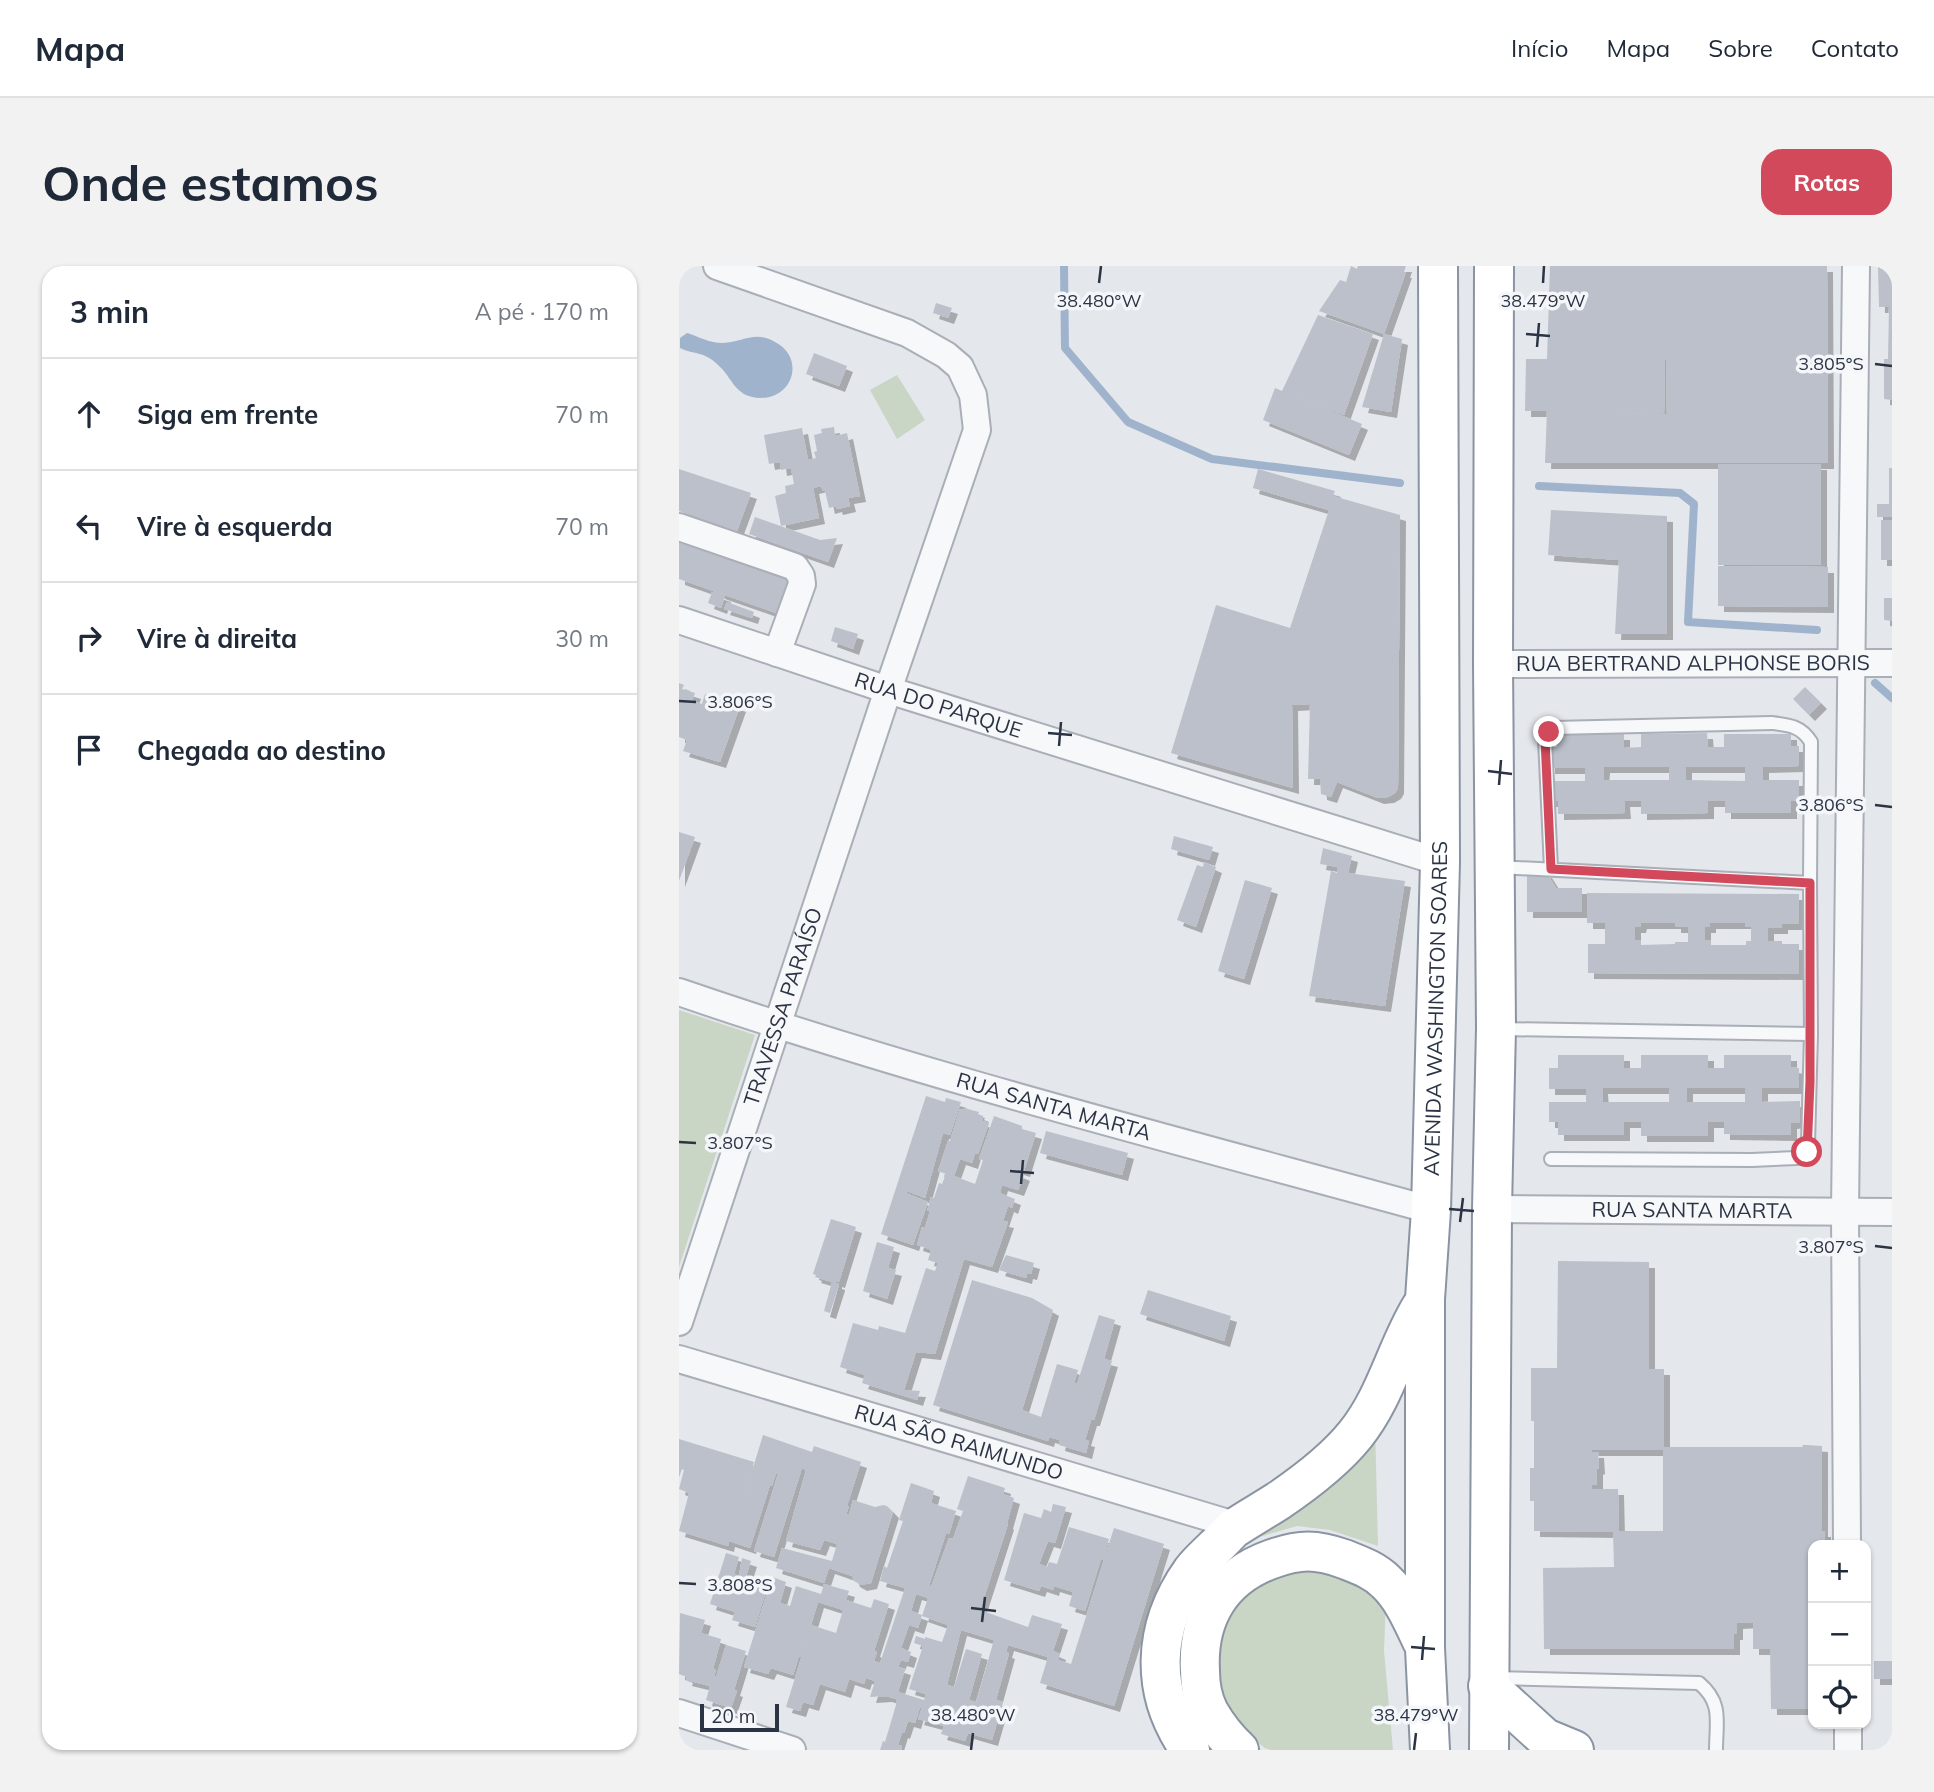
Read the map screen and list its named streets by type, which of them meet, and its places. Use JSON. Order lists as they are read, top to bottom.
{
  "streets": {
    "highway": ["AVENIDA WASHINGTON SOARES"],
    "street": [
      "RUA BERTRAND ALPHONSE BORIS",
      "RUA DO PARQUE",
      "TRAVESSA PARAÍSO",
      "RUA SANTA MARTA",
      "RUA SÃO RAIMUNDO"
    ]
  },
  "crossings": [
    ["RUA DO PARQUE", "TRAVESSA PARAÍSO"],
    ["RUA DO PARQUE", "AVENIDA WASHINGTON SOARES"],
    ["TRAVESSA PARAÍSO", "RUA SANTA MARTA"],
    ["AVENIDA WASHINGTON SOARES", "RUA SANTA MARTA"]
  ],
  "scale_bar": "20 m",
  "page": {
    "header": "Mapa",
    "nav": [
      "Início",
      "Mapa",
      "Sobre",
      "Contato"
    ],
    "buttons": "Rotas",
    "title": "Onde estamos",
    "heading": ["3 min", "A pé · 170 m"],
    "list": [
      ["Siga em frente", "70 m"],
      ["Vire à esquerda", "70 m"],
      ["Vire à direita", "30 m"],
      "Chegada ao destino"
    ],
    "map_buttons": ["+", "−"],
    "scale": "20 m"
  },
  "coordinates": [
    "38.480°W",
    "38.479°W",
    "3.805°S",
    "3.806°S",
    "3.807°S",
    "3.808°S"
  ]
}
